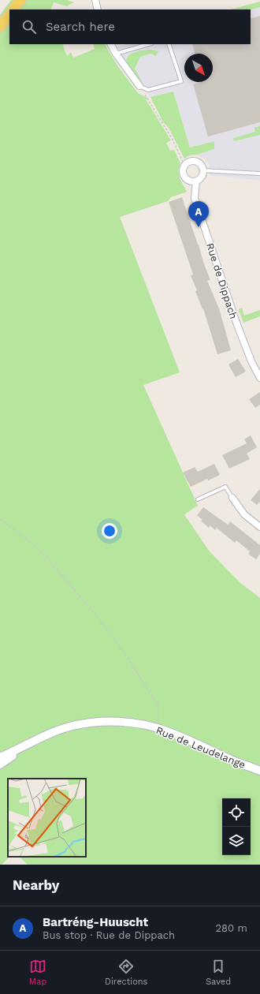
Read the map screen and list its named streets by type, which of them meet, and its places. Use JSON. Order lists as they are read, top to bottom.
{
  "streets": {
    "street": ["Rue de Dippach", "Rue de Leudelange"]
  },
  "north": "bottom right",
  "page": {
    "search": "Search here",
    "pins": "A",
    "heading": "Nearby",
    "list": [
      {
        "mark": "A",
        "name": "Bartréng-Huuscht",
        "note": "Bus stop · Rue de Dippach",
        "value": "280 m"
      }
    ],
    "nav": ["Map", "Directions", "Saved"]
  }
}
